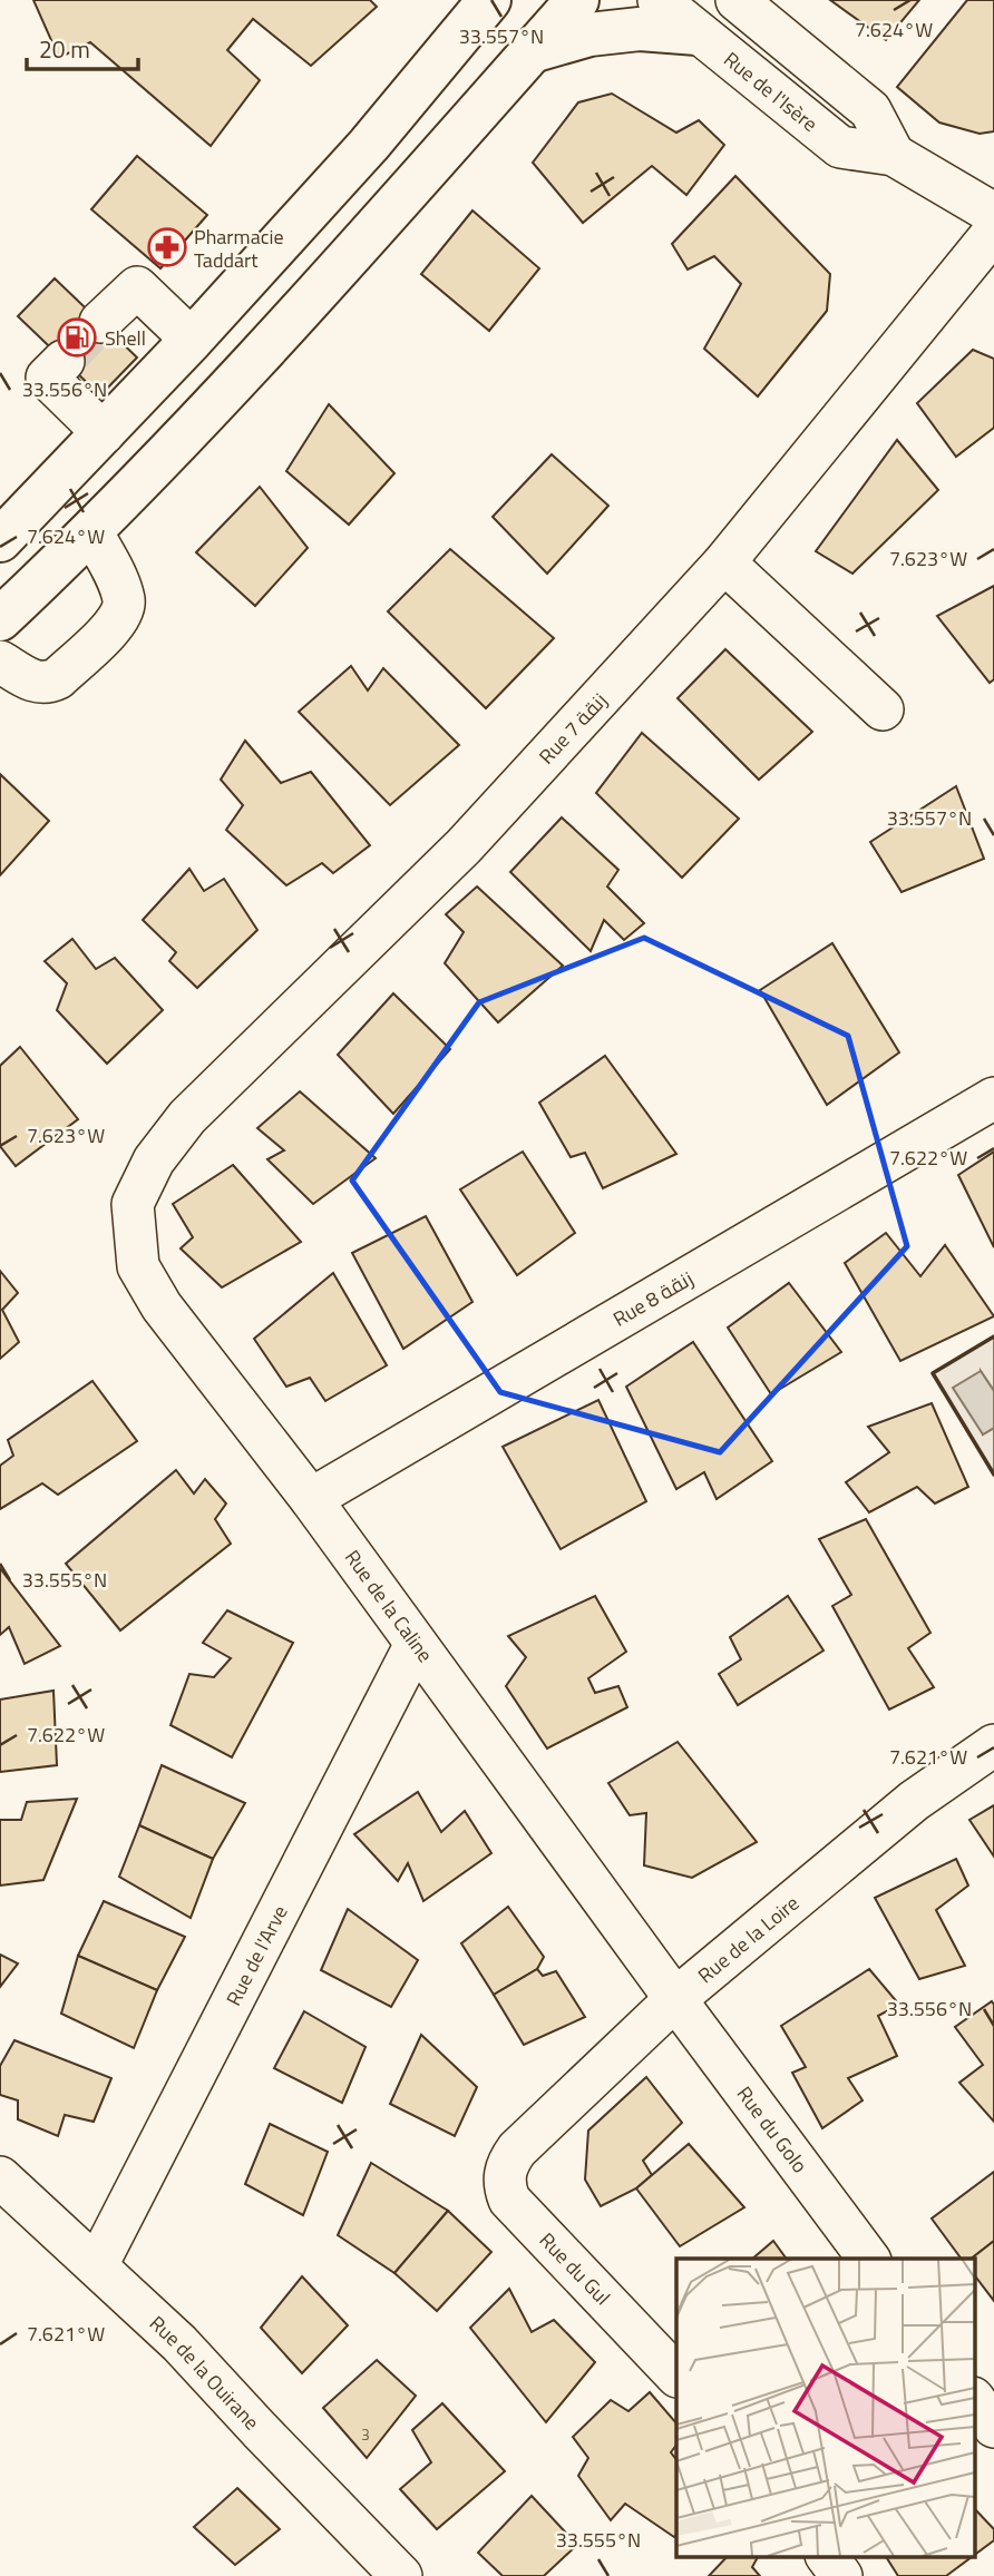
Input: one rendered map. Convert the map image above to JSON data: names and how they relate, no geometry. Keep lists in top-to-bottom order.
{
  "streets": {
    "street": [
      "Rue de l'Isère",
      "Rue 7 زنقة",
      "Rue 8 زنقة",
      "Rue de la Caline",
      "Rue de la Loire",
      "Rue de l'Arve",
      "Rue du Golo",
      "Rue du Gul",
      "Rue de la Ouirane"
    ]
  },
  "crossings": [
    ["Rue 7 زنقة", "Rue de la Caline"],
    ["Rue 8 زنقة", "Rue de la Caline"],
    ["Rue de la Caline", "Rue de la Loire"],
    ["Rue de la Caline", "Rue de l'Arve"],
    ["Rue de la Caline", "Rue du Golo"],
    ["Rue de la Loire", "Rue du Golo"],
    ["Rue de la Loire", "Rue du Gul"],
    ["Rue de l'Arve", "Rue de la Ouirane"]
  ],
  "places": {
    "pharmacy": ["Pharmacie Taddart"],
    "fuel station": ["Shell"]
  },
  "house_numbers": ["3"],
  "scale_bar": "20 m",
  "coordinates": [
    "7.624°W",
    "33.557°N",
    "33.556°N",
    "7.623°W",
    "7.622°W",
    "33.555°N",
    "7.621°W"
  ]
}
